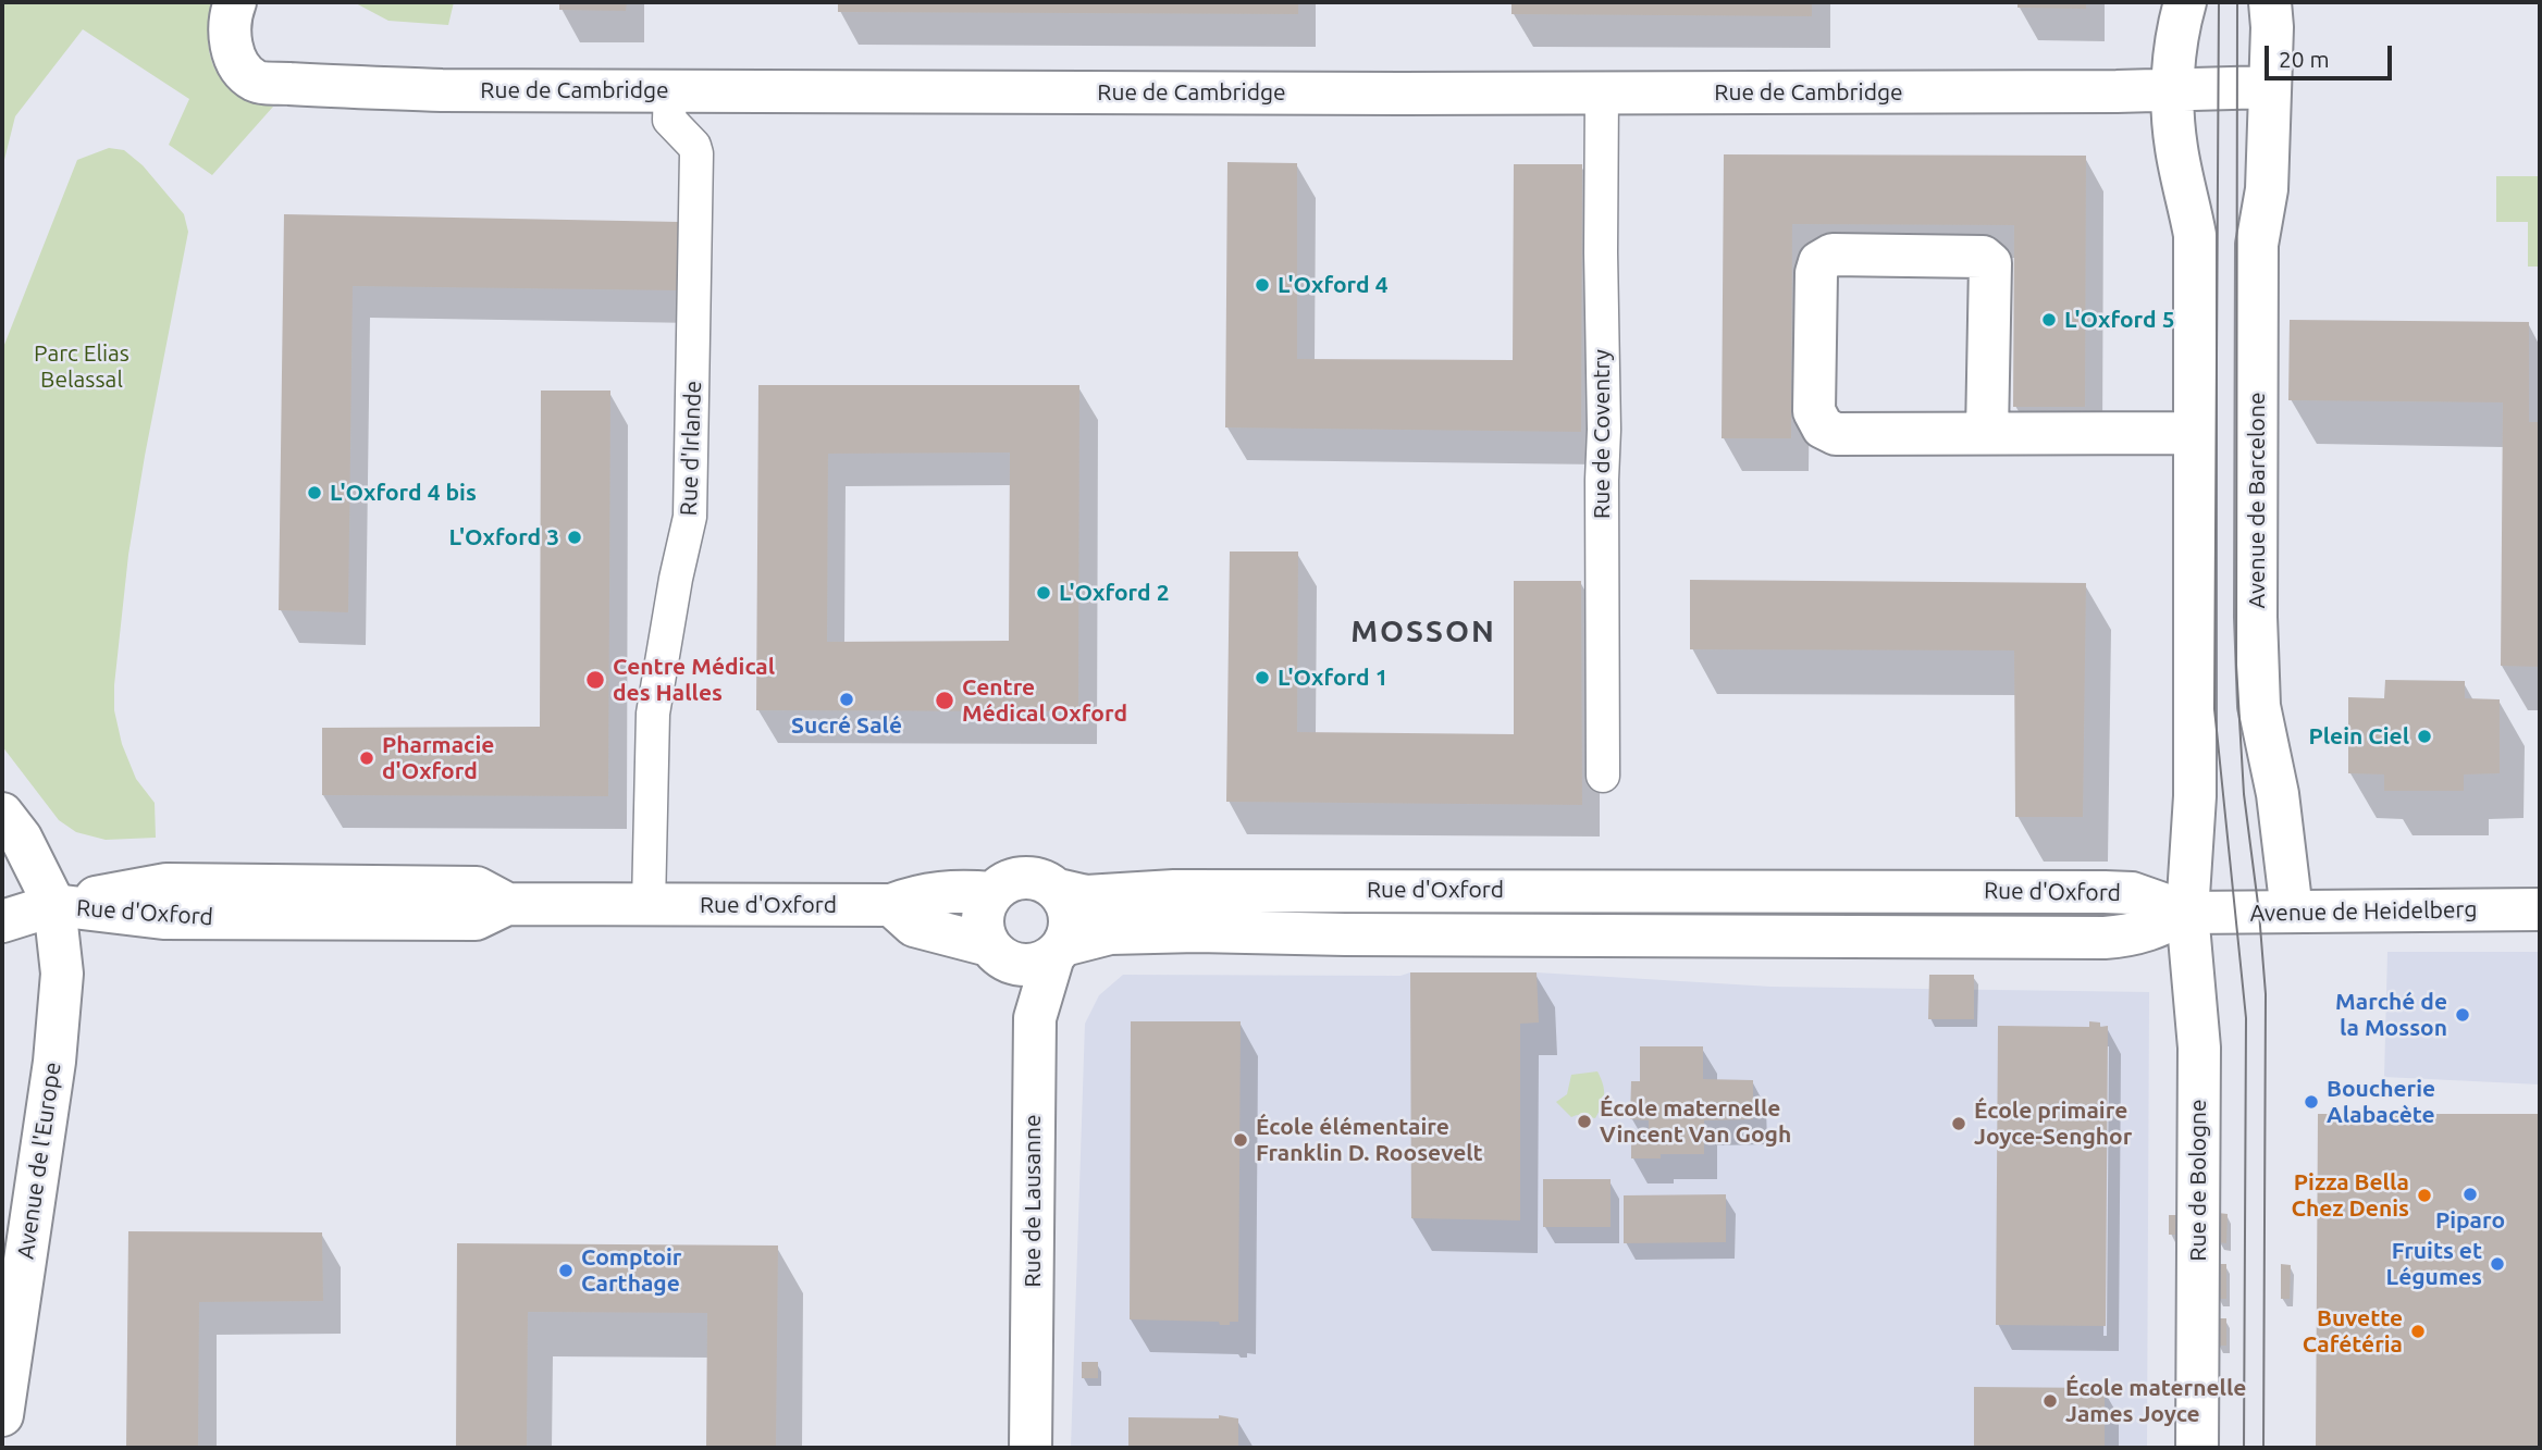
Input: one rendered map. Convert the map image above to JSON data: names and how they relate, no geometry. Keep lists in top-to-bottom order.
{
  "streets": {
    "street": [
      "Rue de Cambridge",
      "Rue de Coventry",
      "Rue d'Irlande",
      "Avenue de Barcelone",
      "Rue d'Oxford",
      "Avenue de Heidelberg",
      "Avenue de l'Europe",
      "Rue de Bologne",
      "Rue de Lausanne"
    ]
  },
  "crossings": [
    ["Rue de Cambridge", "Rue de Coventry"],
    ["Rue de Cambridge", "Rue d'Irlande"],
    ["Rue d'Irlande", "Rue d'Oxford"],
    ["Avenue de Barcelone", "Avenue de Heidelberg"],
    ["Rue d'Oxford", "Avenue de Heidelberg"],
    ["Rue d'Oxford", "Avenue de l'Europe"],
    ["Rue d'Oxford", "Rue de Bologne"],
    ["Rue d'Oxford", "Rue de Lausanne"],
    ["Avenue de Heidelberg", "Rue de Bologne"]
  ],
  "districts": ["MOSSON"],
  "parks": ["Parc Elias Belassal"],
  "places": [
    "L'Oxford 4",
    "L'Oxford 5",
    "L'Oxford 4 bis",
    "L'Oxford 3",
    "L'Oxford 2",
    "L'Oxford 1",
    "Centre Médical des Halles",
    "Sucré Salé",
    "Centre Médical Oxford",
    "Plein Ciel",
    "Pharmacie d'Oxford",
    "Marché de la Mosson",
    "Boucherie Alabacète",
    "École maternelle Vincent Van Gogh",
    "École primaire Joyce-Senghor",
    "École élémentaire Franklin D. Roosevelt",
    "Piparo",
    "Pizza Bella Chez Denis",
    "Fruits et Légumes",
    "Comptoir Carthage",
    "Buvette Cafétéria",
    "École maternelle James Joyce"
  ],
  "scale_bar": "20 m"
}
